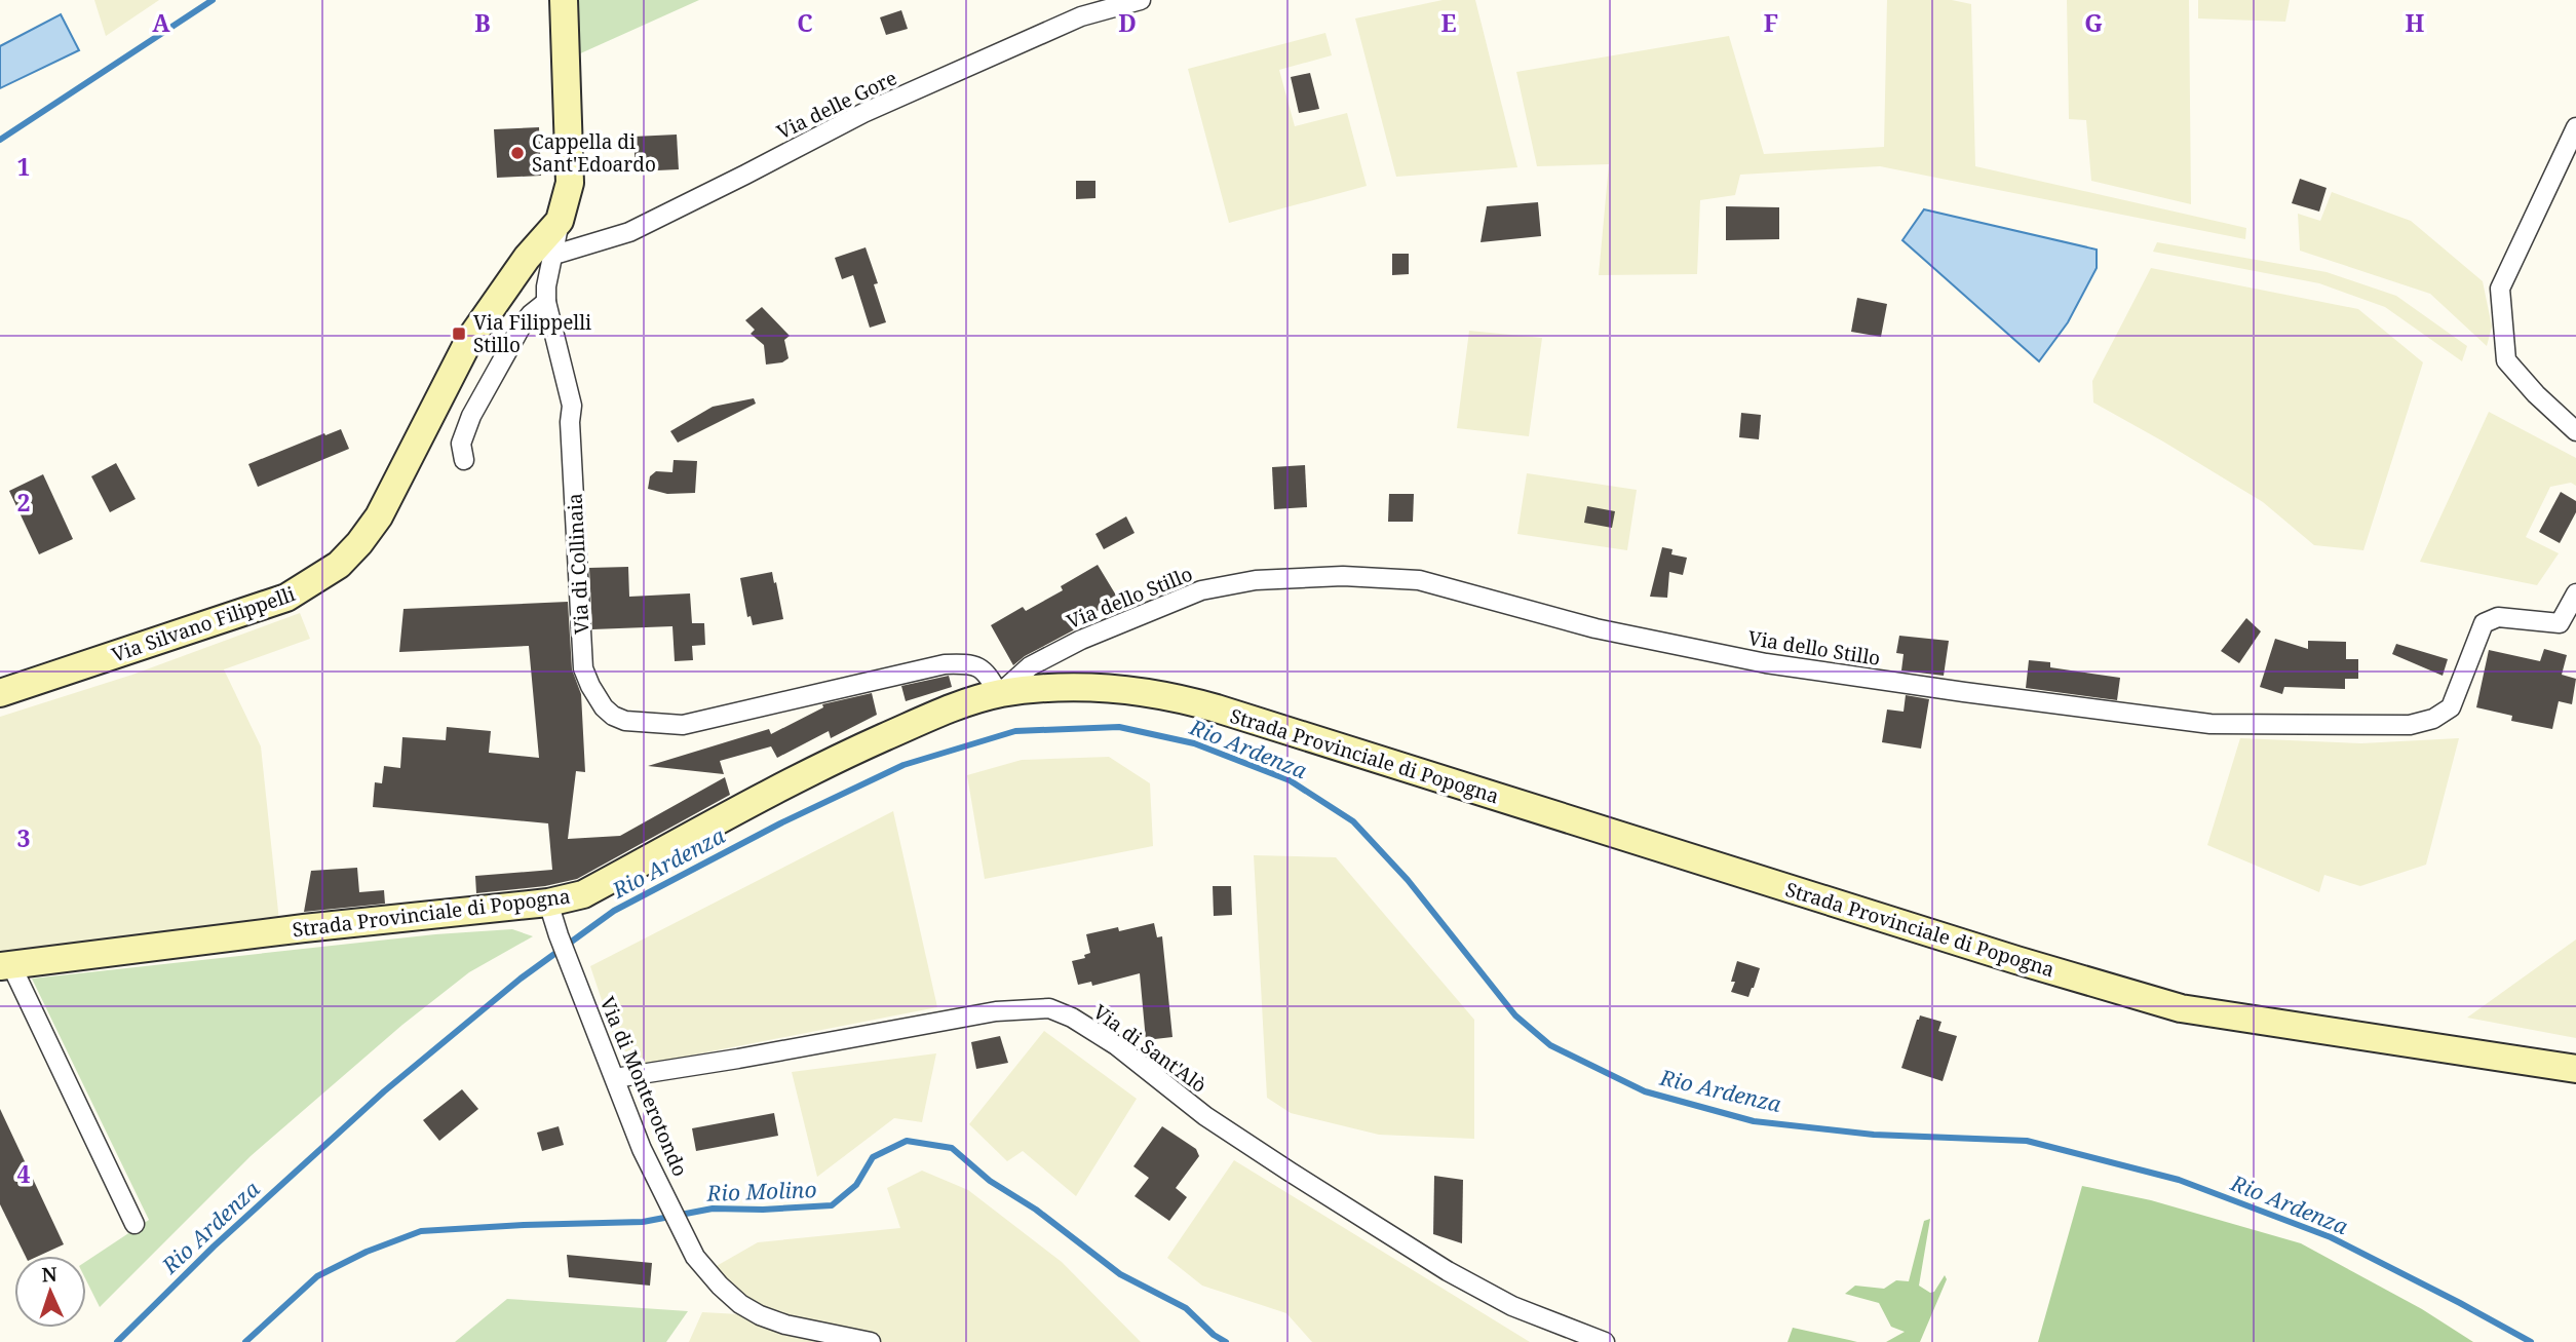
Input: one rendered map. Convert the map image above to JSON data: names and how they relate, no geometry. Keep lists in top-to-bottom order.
{
  "streets": {
    "main road": ["Via di Collinaia", "Via Silvano Filippelli", "Strada Provinciale di Popogna"],
    "street": [
      "Via delle Gore",
      "Via dello Stillo",
      "Via di Sant'Alò",
      "Via di Monterotondo"
    ]
  },
  "crossings": [
    ["Via delle Gore", "Via di Collinaia"],
    ["Via di Collinaia", "Via dello Stillo"],
    ["Via di Collinaia", "Via Silvano Filippelli"],
    ["Via di Collinaia", "Strada Provinciale di Popogna"],
    ["Via dello Stillo", "Strada Provinciale di Popogna"],
    ["Strada Provinciale di Popogna", "Via di Monterotondo"],
    ["Via di Sant'Alò", "Via di Monterotondo"]
  ],
  "water": ["Rio Ardenza", "Rio Molino"],
  "places": {
    "other": ["Cappella di Sant'Edoardo"],
    "transit": ["Via Filippelli Stillo"]
  },
  "north": "top",
  "grid": {
    "columns": [
      "A",
      "B",
      "C",
      "D",
      "E",
      "F",
      "G",
      "H"
    ],
    "rows": [
      "1",
      "2",
      "3",
      "4"
    ]
  }
}
